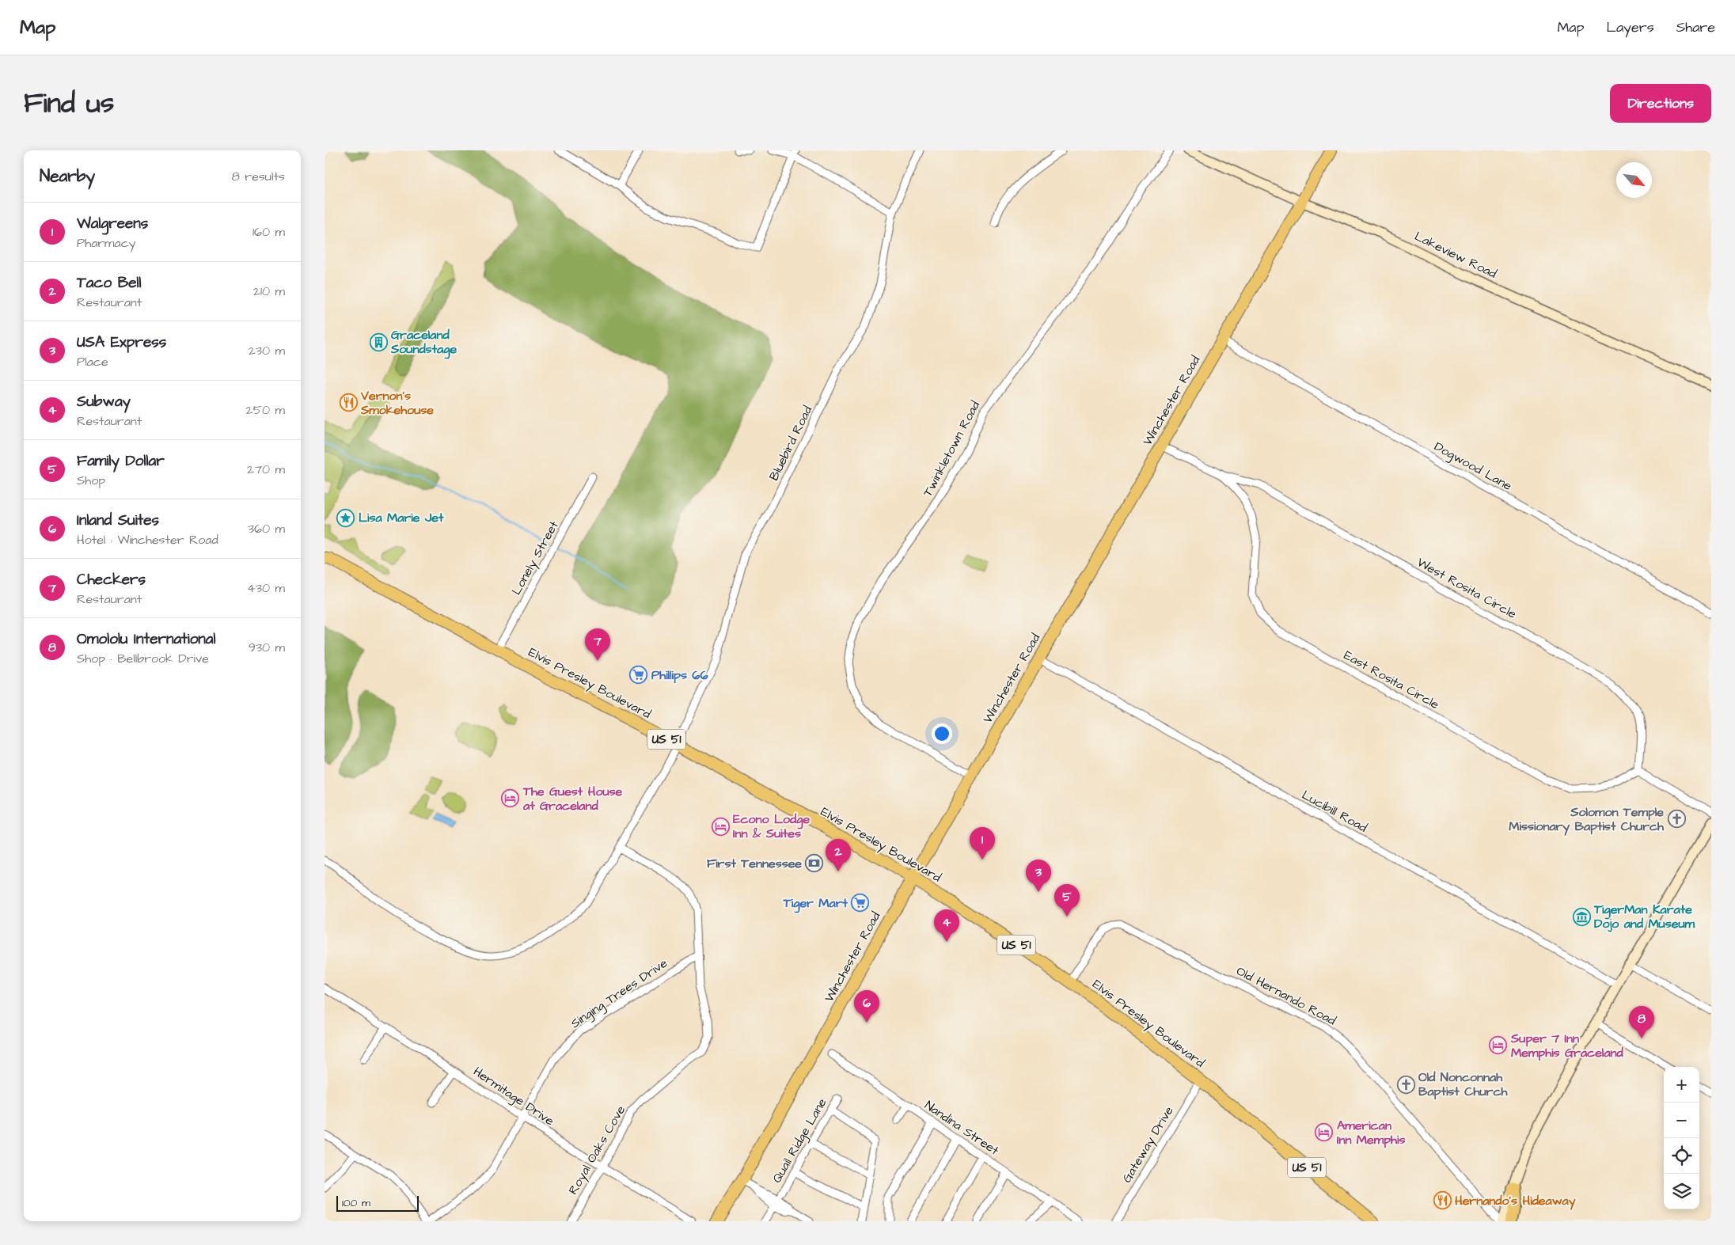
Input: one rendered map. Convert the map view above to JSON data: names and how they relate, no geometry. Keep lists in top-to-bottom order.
{
  "streets": {
    "main road": ["Winchester Road", "Elvis Presley Boulevard", "US 51"],
    "street": [
      "Lakeview Road",
      "Bluebird Road",
      "Twinkletown Road",
      "Dogwood Lane",
      "Lonely Street",
      "West Rosita Circle",
      "East Rosita Circle",
      "Lucibill Road",
      "Singing Trees Drive",
      "Old Hernando Road",
      "Hermitage Drive",
      "Nandina Street",
      "Quail Ridge Lane",
      "Gateway Drive",
      "Royal Oaks Cove"
    ]
  },
  "crossings": [
    ["Lakeview Road", "Winchester Road"],
    ["Winchester Road", "Twinkletown Road"],
    ["Winchester Road", "Dogwood Lane"],
    ["Winchester Road", "East Rosita Circle"],
    ["Winchester Road", "Elvis Presley Boulevard"],
    ["Winchester Road", "Lucibill Road"],
    ["Bluebird Road", "Elvis Presley Boulevard"],
    ["Bluebird Road", "Royal Oaks Cove"],
    ["Lonely Street", "Elvis Presley Boulevard"],
    ["West Rosita Circle", "East Rosita Circle"],
    ["Elvis Presley Boulevard", "Old Hernando Road"],
    ["Elvis Presley Boulevard", "Gateway Drive"],
    ["Singing Trees Drive", "Hermitage Drive"],
    ["Singing Trees Drive", "Royal Oaks Cove"],
    ["Hermitage Drive", "Royal Oaks Cove"]
  ],
  "places": {
    "building": ["Graceland Soundstage"],
    "restaurant": ["Vernon's Smokehouse", "Hernando's Hideaway"],
    "place": ["Lisa Marie Jet"],
    "supermarket": ["Phillips 66", "Tiger Mart"],
    "hotel": [
      "The Guest House at Graceland",
      "Econo Lodge Inn & Suites",
      "Super 7 Inn Memphis Graceland",
      "American Inn Memphis"
    ],
    "church": ["Solomon Temple Missionary Baptist Church", "Old Nonconnah Baptist Church"],
    "bank": ["First Tennessee"],
    "museum": ["TigerMan Karate Dojo and Museum"]
  },
  "scale_bar": "100 m",
  "north": "bottom right",
  "page": {
    "header": "Map",
    "nav": ["Map", "Layers", "Share"],
    "title": "Find us",
    "buttons": "Directions",
    "heading": ["Nearby", "8 results"],
    "list": [
      {
        "mark": "1",
        "name": "Walgreens",
        "note": "Pharmacy",
        "value": "160 m"
      },
      {
        "mark": "2",
        "name": "Taco Bell",
        "note": "Restaurant",
        "value": "210 m"
      },
      {
        "mark": "3",
        "name": "USA Express",
        "note": "Place",
        "value": "230 m"
      },
      {
        "mark": "4",
        "name": "Subway",
        "note": "Restaurant",
        "value": "250 m"
      },
      {
        "mark": "5",
        "name": "Family Dollar",
        "note": "Shop",
        "value": "270 m"
      },
      {
        "mark": "6",
        "name": "Inland Suites",
        "note": "Hotel · Winchester Road",
        "value": "360 m"
      },
      {
        "mark": "7",
        "name": "Checkers",
        "note": "Restaurant",
        "value": "430 m"
      },
      {
        "mark": "8",
        "name": "Omololu International",
        "note": "Shop · Bellbrook Drive",
        "value": "930 m"
      }
    ],
    "pins": [
      "7",
      "1",
      "2",
      "3",
      "5",
      "4",
      "6",
      "8"
    ],
    "map_buttons": ["+", "−"],
    "scale": "100 m"
  }
}
